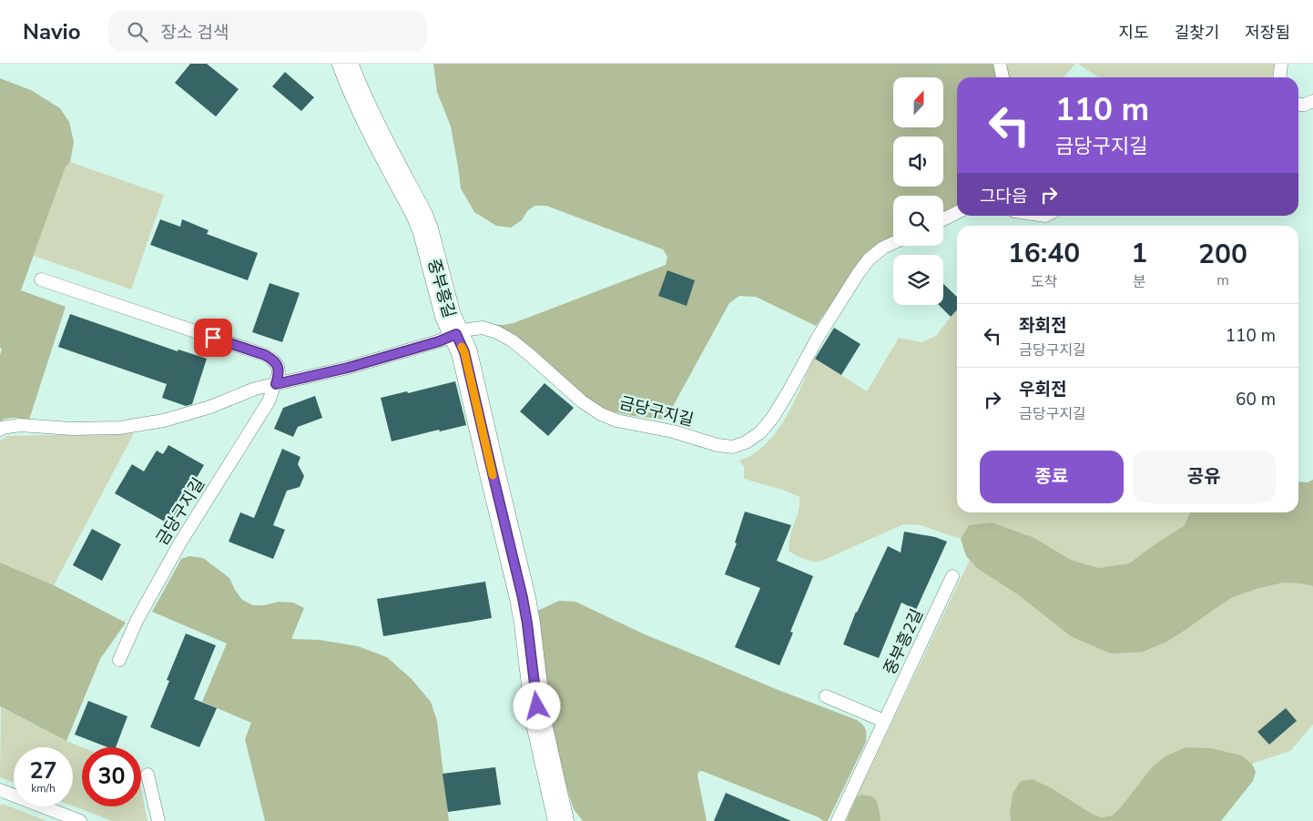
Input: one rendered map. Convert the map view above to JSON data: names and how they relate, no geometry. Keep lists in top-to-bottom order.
{
  "streets": {
    "street": ["중부흥길"],
    "lane": ["금당구지길", "중부흥2길"]
  },
  "crossings": [
    ["중부흥길", "금당구지길"]
  ],
  "north": "top",
  "page": {
    "header": "Navio",
    "search": "장소 검색",
    "nav": ["지도", "길찾기", "저장됨"],
    "turn": ["110 m", "금당구지길"],
    "then": "그다음",
    "eta": [
      "16:40",
      "도착",
      "1",
      "분",
      "200",
      "m"
    ],
    "list": [
      {
        "name": "좌회전",
        "note": "금당구지길",
        "value": "110 m"
      },
      {
        "name": "우회전",
        "note": "금당구지길",
        "value": "60 m"
      }
    ],
    "buttons": ["종료", "공유"],
    "speed": "27 km/h",
    "limit": "30"
  }
}
